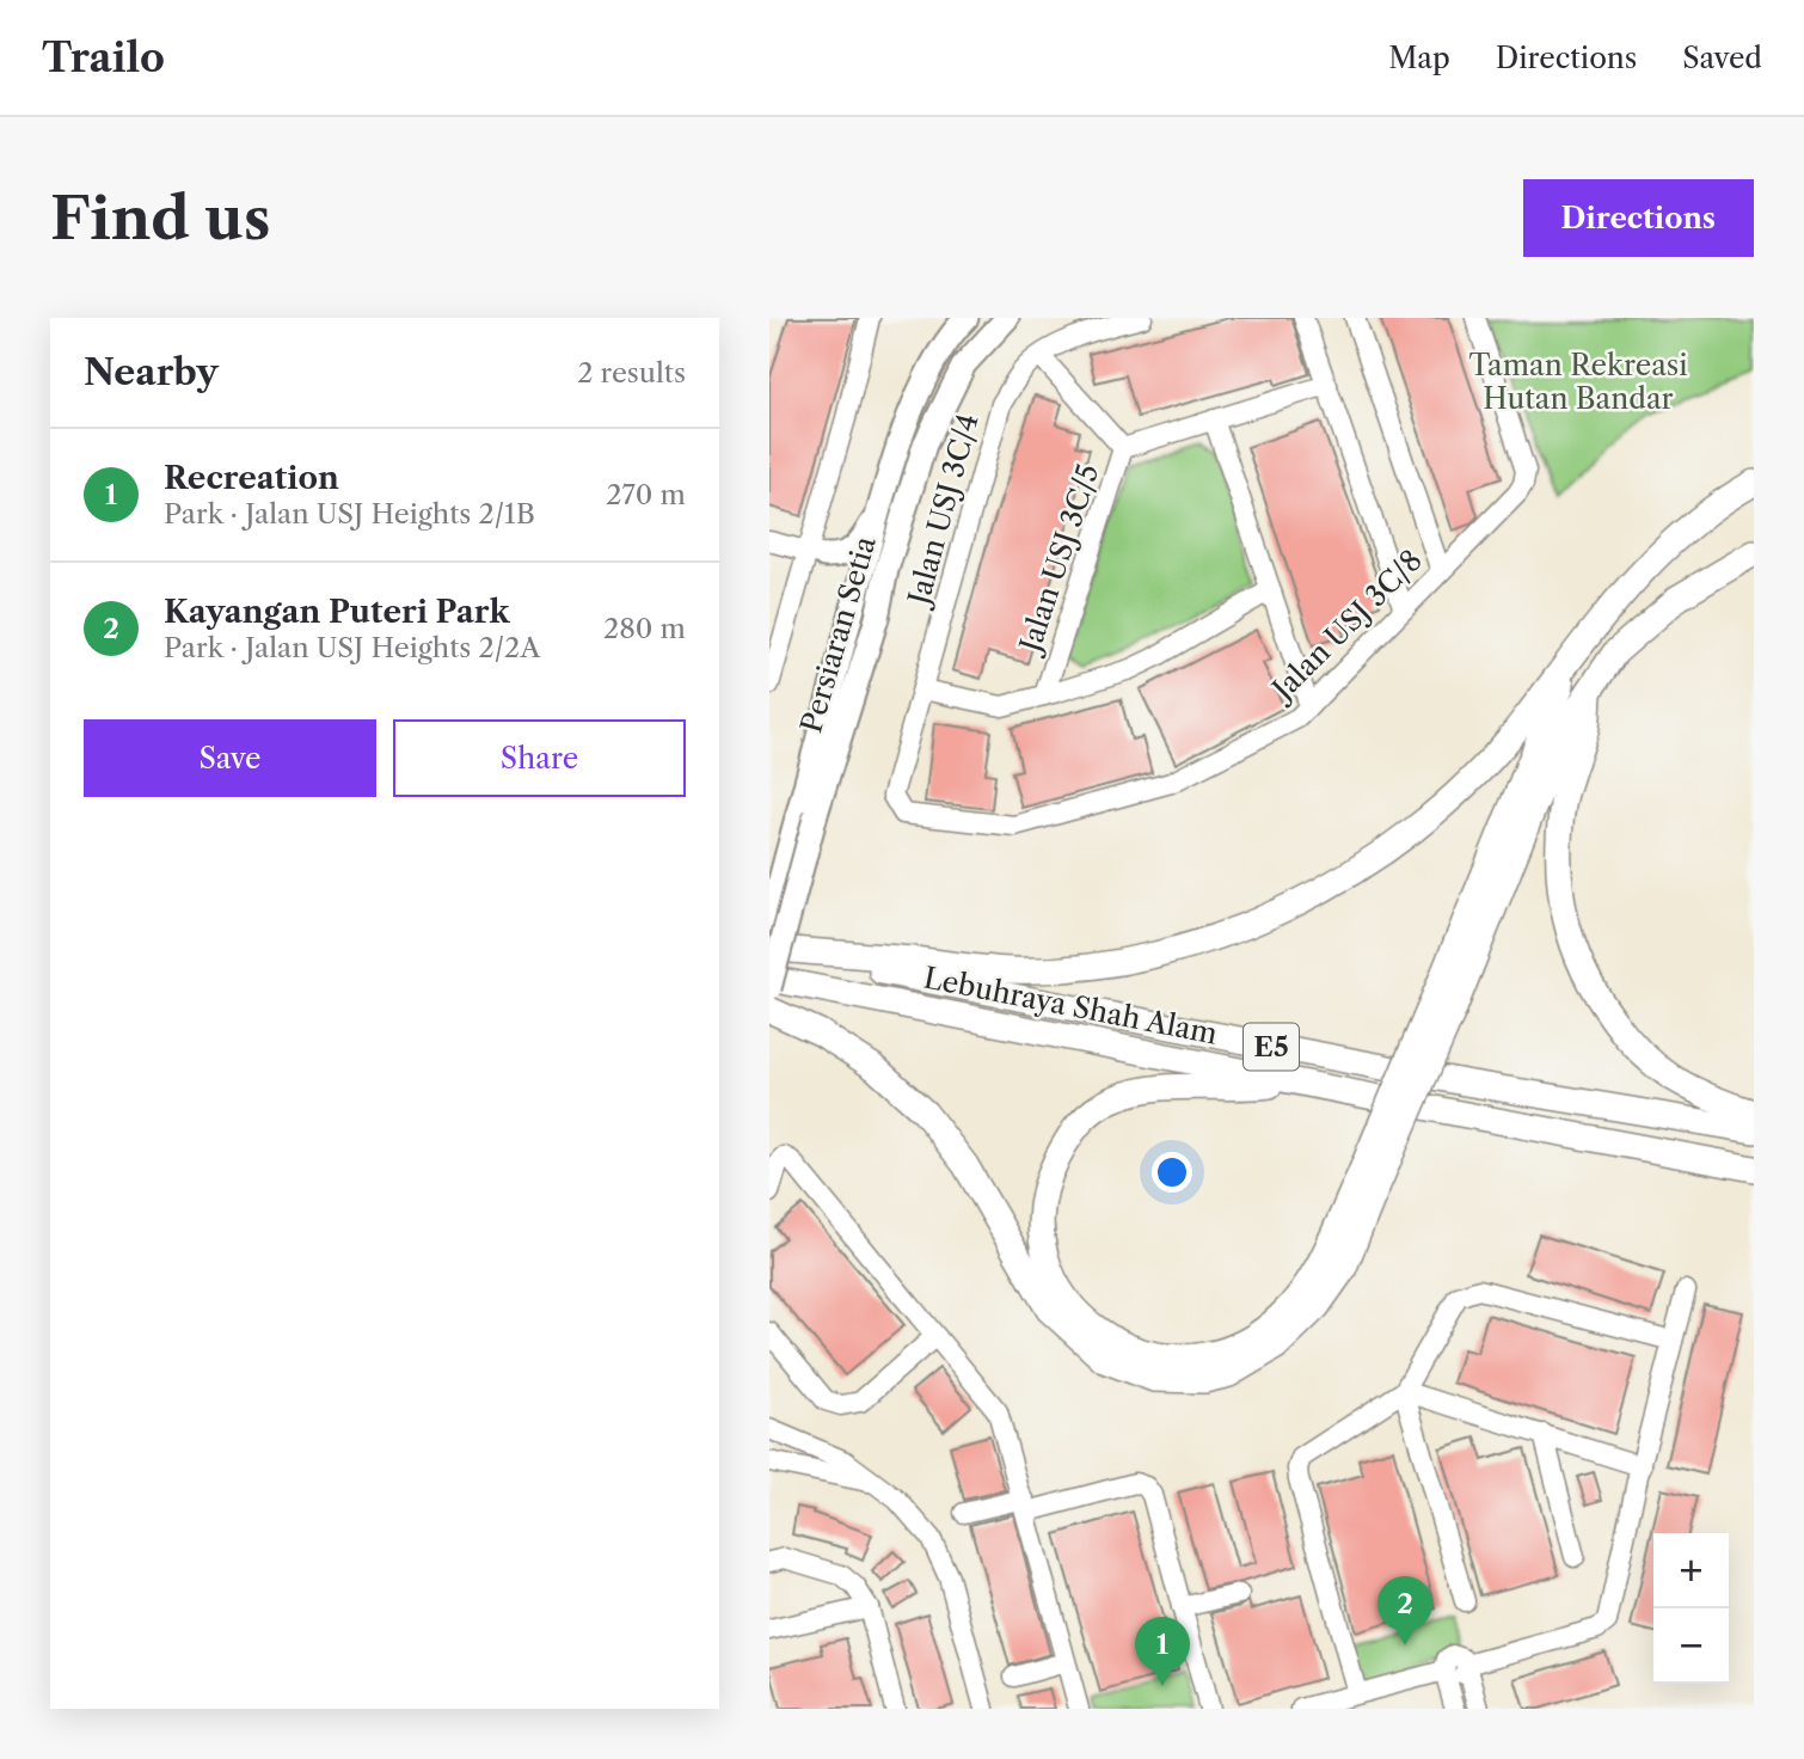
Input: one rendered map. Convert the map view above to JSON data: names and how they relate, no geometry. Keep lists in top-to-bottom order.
{
  "streets": {
    "highway": ["Lebuhraya Shah Alam", "E5"],
    "main road": ["Persiaran Setia"],
    "street": ["Jalan USJ 3C/4", "Jalan USJ 3C/5", "Jalan USJ 3C/8"]
  },
  "crossings": [
    ["Jalan USJ 3C/4", "Jalan USJ 3C/8"]
  ],
  "parks": ["Taman Rekreasi Hutan Bandar"],
  "page": {
    "header": "Trailo",
    "nav": ["Map", "Directions", "Saved"],
    "buttons": [
      "Directions",
      ["Save", "Share"]
    ],
    "title": "Find us",
    "heading": ["Nearby", "2 results"],
    "list": [
      {
        "mark": "1",
        "name": "Recreation",
        "note": "Park · Jalan USJ Heights 2/1B",
        "value": "270 m"
      },
      {
        "mark": "2",
        "name": "Kayangan Puteri Park",
        "note": "Park · Jalan USJ Heights 2/2A",
        "value": "280 m"
      }
    ],
    "map_buttons": ["+", "−"],
    "pins": ["2", "1"]
  }
}
